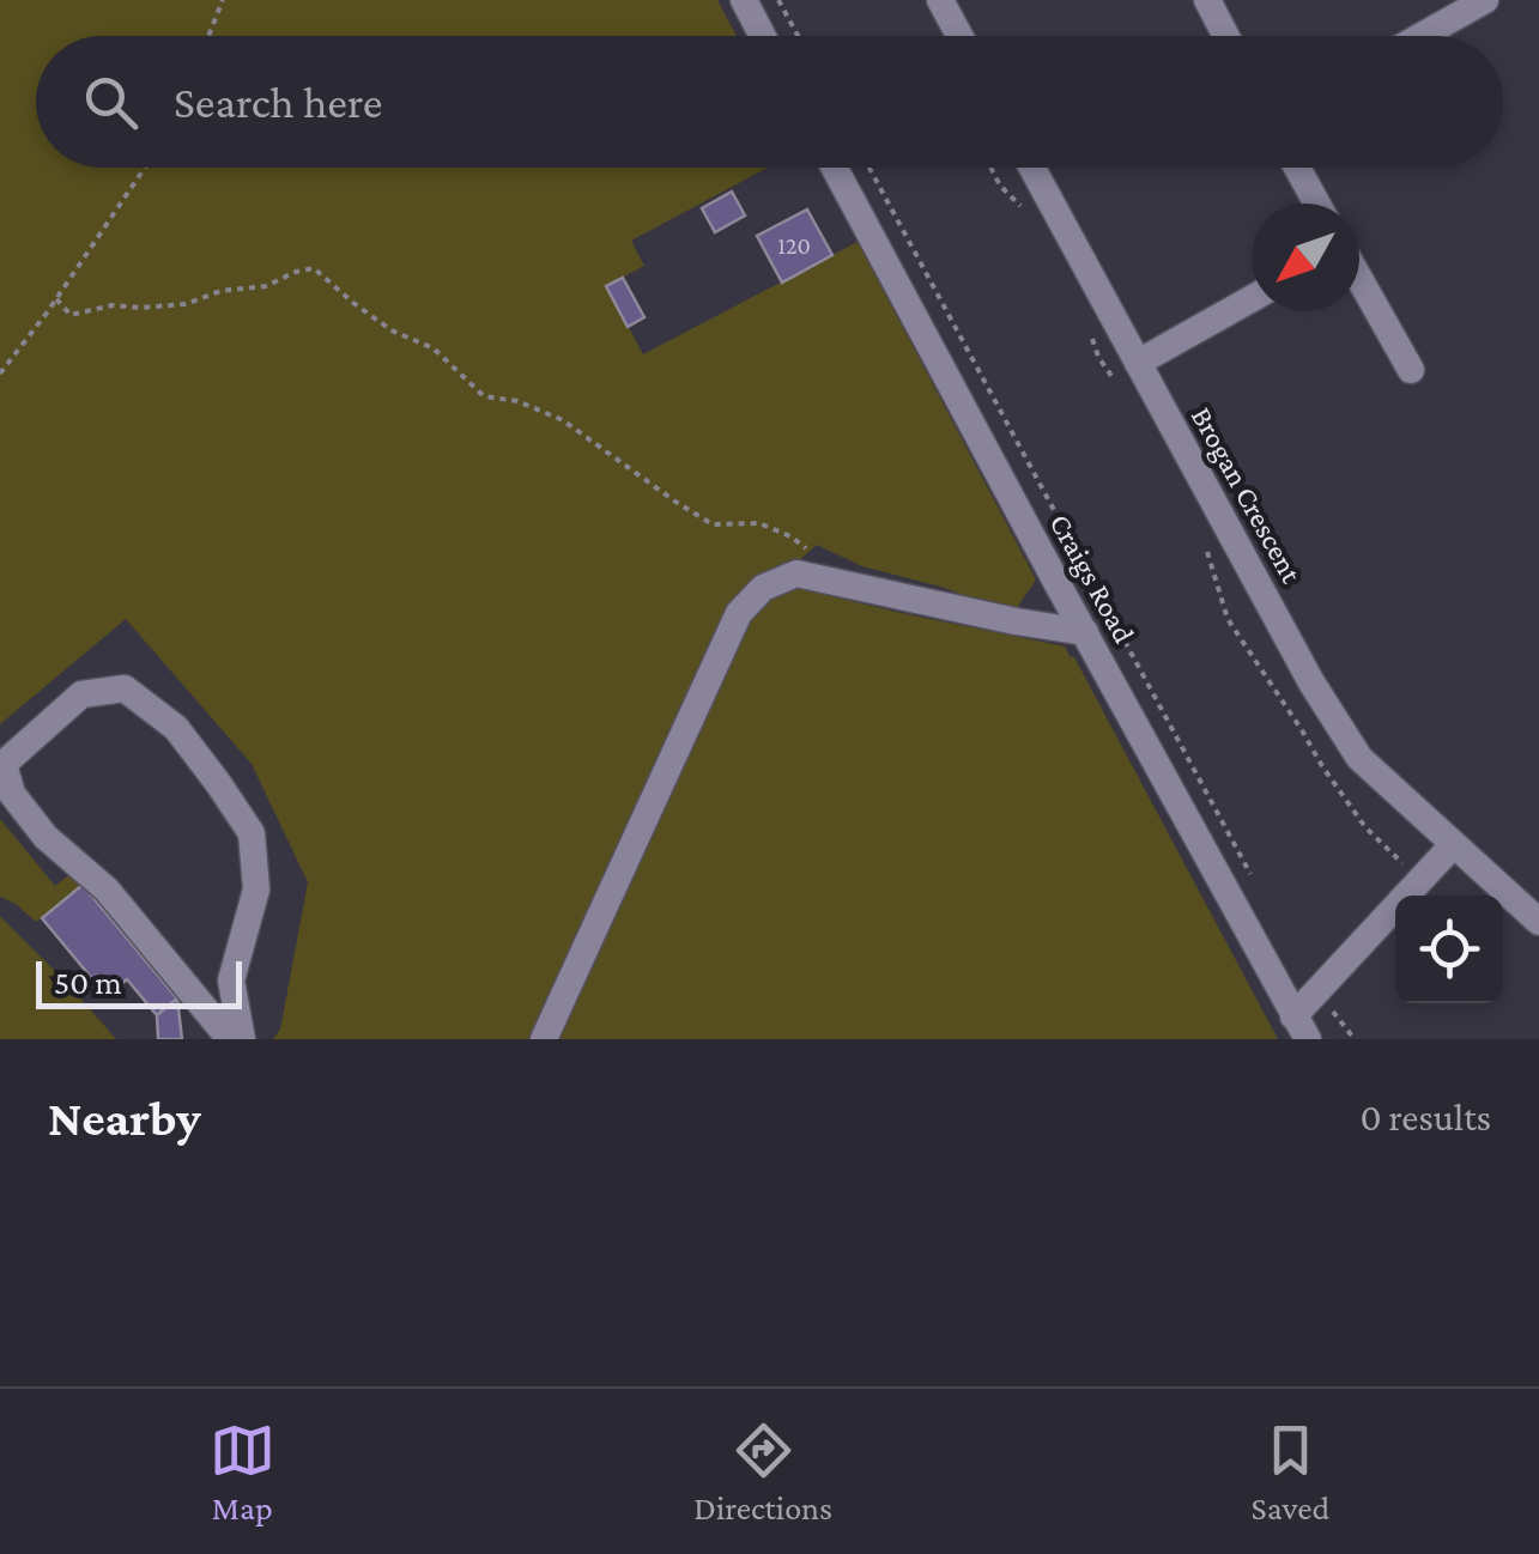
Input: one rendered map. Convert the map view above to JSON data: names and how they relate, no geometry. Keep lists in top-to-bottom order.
{
  "streets": {
    "street": ["Brogan Crescent", "Craigs Road"]
  },
  "house_numbers": ["120"],
  "scale_bar": "50 m",
  "north": "bottom left",
  "page": {
    "search": "Search here",
    "scale": "50 m",
    "heading": ["Nearby", "0 results"],
    "nav": ["Map", "Directions", "Saved"]
  }
}
